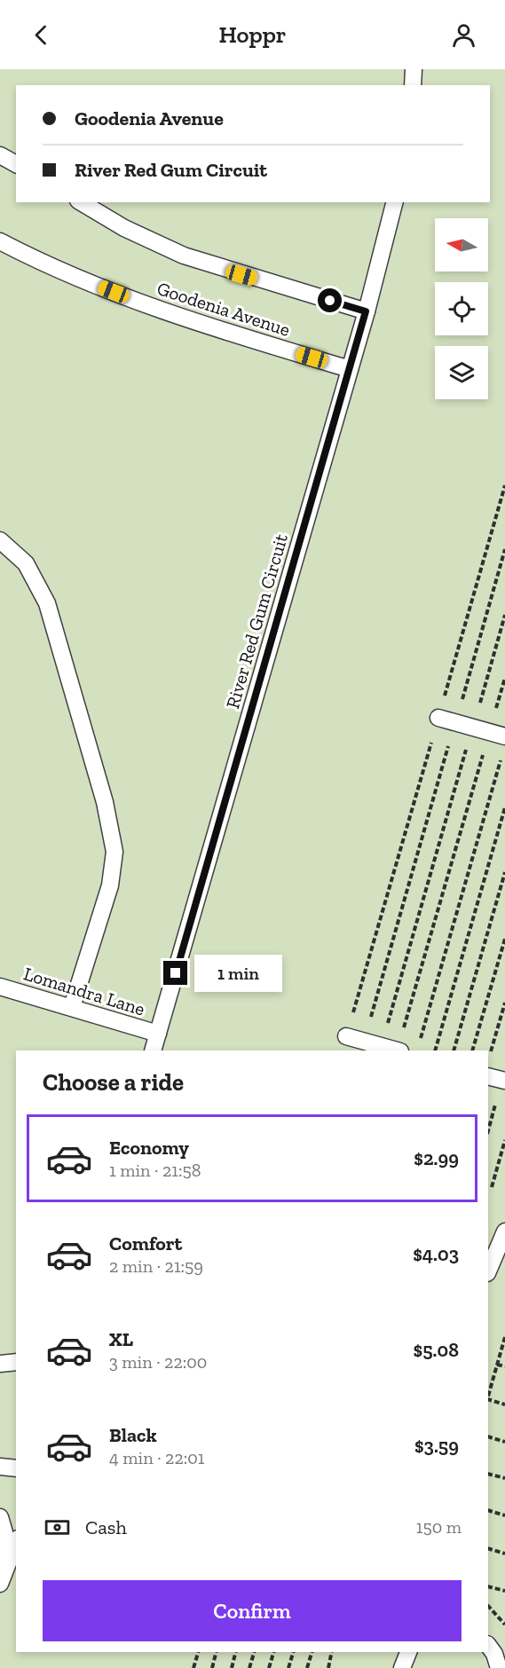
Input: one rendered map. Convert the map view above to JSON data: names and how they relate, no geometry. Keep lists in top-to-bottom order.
{
  "streets": {
    "lane": ["Goodenia Avenue", "River Red Gum Circuit", "Lomandra Lane"]
  },
  "crossings": [
    ["Goodenia Avenue", "River Red Gum Circuit"],
    ["River Red Gum Circuit", "Lomandra Lane"]
  ],
  "north": "left",
  "page": {
    "header": "Hoppr",
    "banner": ["Goodenia Avenue", "River Red Gum Circuit"],
    "bubble": "1 min",
    "heading": "Choose a ride",
    "list": [
      {
        "name": "Economy",
        "note": "1 min · 21:58",
        "value": "$2.99"
      },
      {
        "name": "Comfort",
        "note": "2 min · 21:59",
        "value": "$4.03"
      },
      {
        "name": "XL",
        "note": "3 min · 22:00",
        "value": "$5.08"
      },
      {
        "name": "Black",
        "note": "4 min · 22:01",
        "value": "$3.59"
      }
    ],
    "pay": ["Cash", "150 m"],
    "buttons": "Confirm"
  }
}
